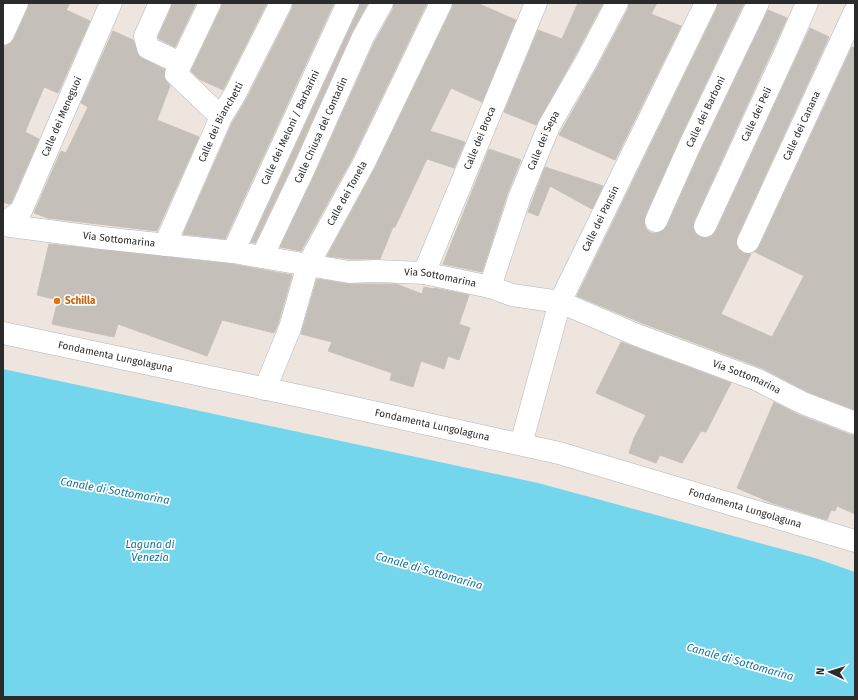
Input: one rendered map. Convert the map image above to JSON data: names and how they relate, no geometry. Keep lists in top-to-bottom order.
{
  "streets": {
    "street": [
      "Calle dei Barboni",
      "Calle dei Peli",
      "Calle dei Meneguoi",
      "Calle dei Bianchetti",
      "Calle dei Canana",
      "Calle dei Meloni / Barbarini",
      "Calle Chiusa del Contadin",
      "Calle dei Broca",
      "Calle dei Sepa",
      "Calle dei Tonela",
      "Calle dei Pansin",
      "Via Sottomarina",
      "Fondamenta Lungolaguna"
    ]
  },
  "crossings": [
    ["Calle dei Meneguoi", "Via Sottomarina"],
    ["Calle dei Bianchetti", "Via Sottomarina"],
    ["Calle dei Meloni / Barbarini", "Via Sottomarina"],
    ["Calle Chiusa del Contadin", "Via Sottomarina"],
    ["Calle dei Broca", "Via Sottomarina"],
    ["Calle dei Sepa", "Via Sottomarina"],
    ["Calle dei Tonela", "Via Sottomarina"],
    ["Calle dei Tonela", "Fondamenta Lungolaguna"],
    ["Calle dei Pansin", "Via Sottomarina"],
    ["Calle dei Pansin", "Fondamenta Lungolaguna"]
  ],
  "water": ["Canale di Sottomarina", "Laguna di Venezia"],
  "places": ["Schilla"],
  "north": "left"
}
